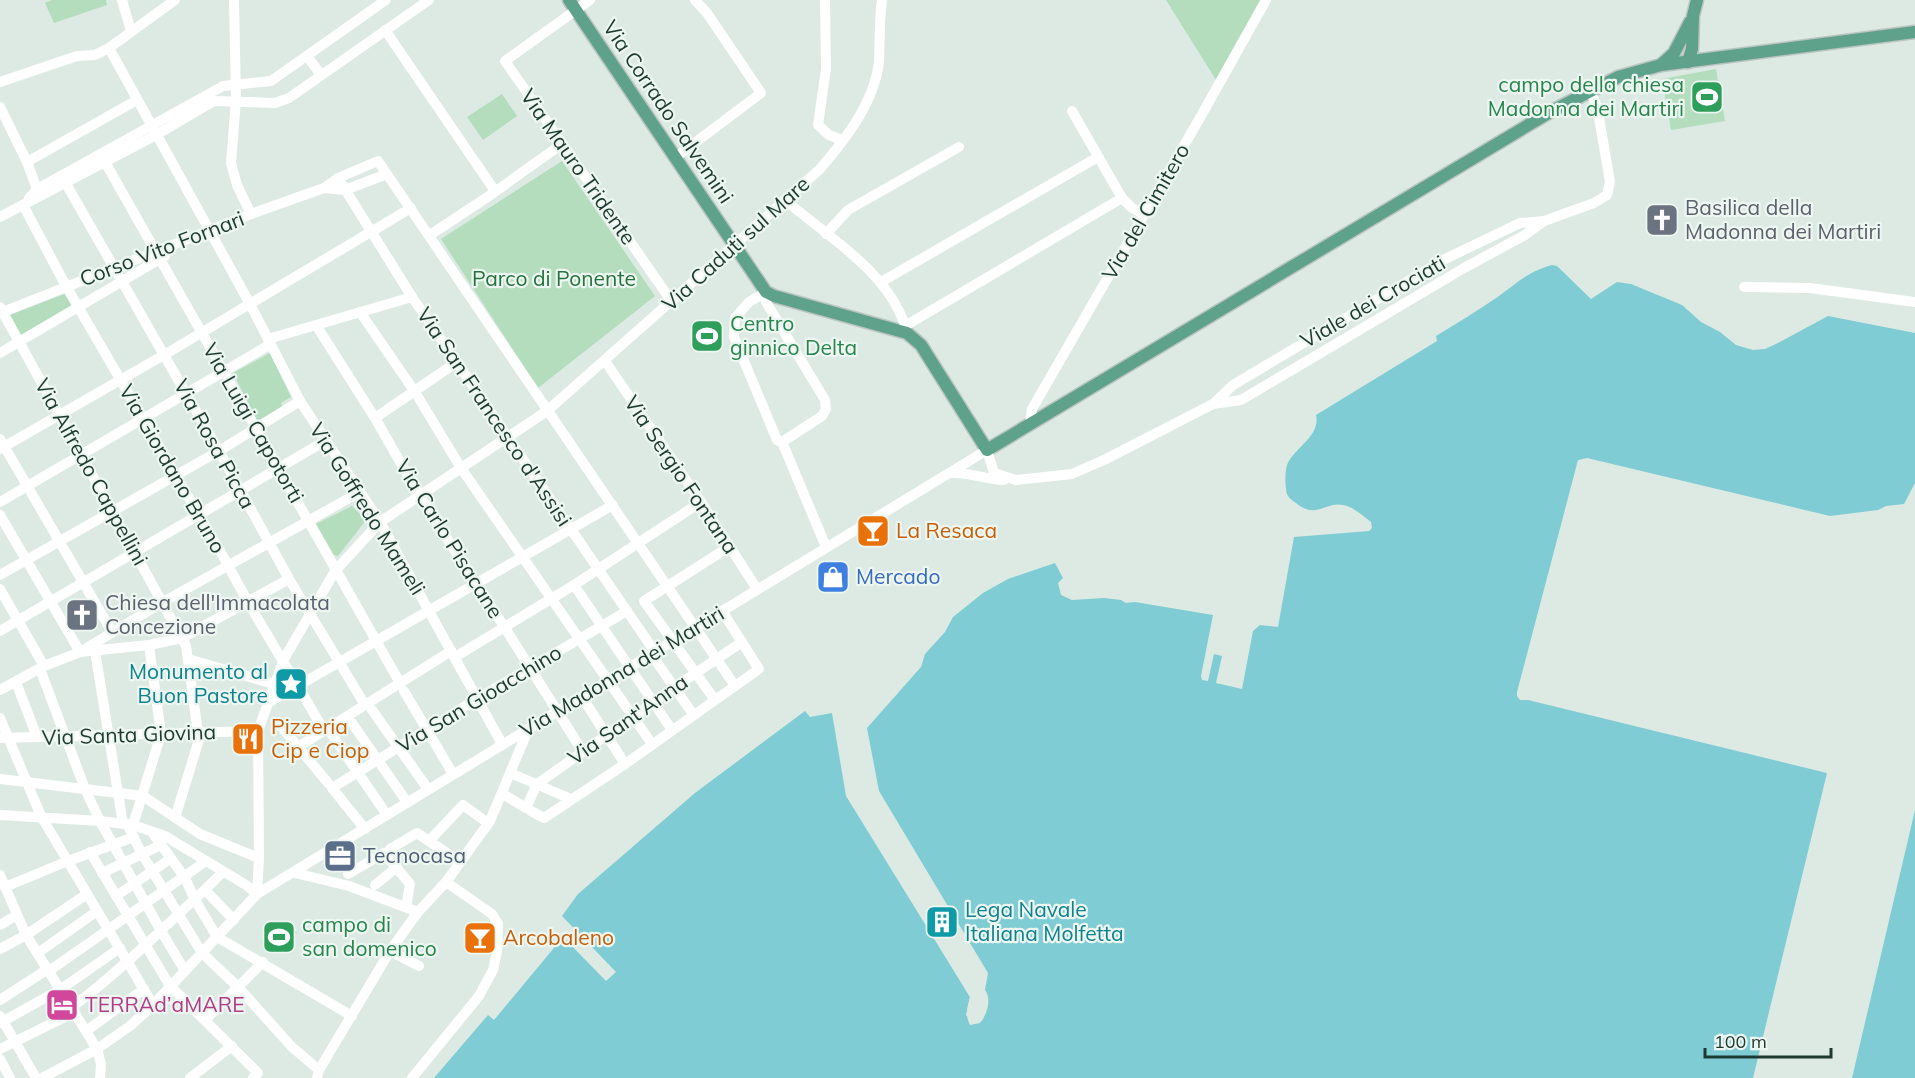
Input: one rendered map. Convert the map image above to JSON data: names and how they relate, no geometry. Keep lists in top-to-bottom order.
{
  "streets": {
    "main road": ["Via Corrado Salvemini"],
    "street": [
      "Via Mauro Tridente",
      "Via del Cimitero",
      "Via Caduti sul Mare",
      "Corso Vito Fornari",
      "Viale dei Crociati",
      "Via San Francesco d'Assisi",
      "Via Luigi Capotorti",
      "Via Rosa Picca",
      "Via Giordano Bruno",
      "Via Alfredo Cappellini",
      "Via Sergio Fontana",
      "Via Goffredo Mameli",
      "Via Carlo Pisacane",
      "Via Madonna dei Martiri",
      "Via San Gioacchino",
      "Via Sant'Anna",
      "Via Santa Giovina"
    ]
  },
  "crossings": [
    ["Via Corrado Salvemini", "Via Mauro Tridente"],
    ["Via Corrado Salvemini", "Via Caduti sul Mare"],
    ["Via Mauro Tridente", "Via Caduti sul Mare"],
    ["Via Caduti sul Mare", "Via San Francesco d'Assisi"],
    ["Via Caduti sul Mare", "Via Luigi Capotorti"],
    ["Via Caduti sul Mare", "Via Rosa Picca"],
    ["Via Caduti sul Mare", "Via Giordano Bruno"],
    ["Via Caduti sul Mare", "Via Sergio Fontana"],
    ["Via Caduti sul Mare", "Via Goffredo Mameli"],
    ["Via Caduti sul Mare", "Via Carlo Pisacane"],
    ["Via Caduti sul Mare", "Via Santa Giovina"],
    ["Corso Vito Fornari", "Via San Francesco d'Assisi"],
    ["Corso Vito Fornari", "Via Luigi Capotorti"],
    ["Corso Vito Fornari", "Via Rosa Picca"],
    ["Corso Vito Fornari", "Via Giordano Bruno"],
    ["Corso Vito Fornari", "Via Alfredo Cappellini"],
    ["Corso Vito Fornari", "Via Goffredo Mameli"],
    ["Viale dei Crociati", "Via Madonna dei Martiri"],
    ["Via San Francesco d'Assisi", "Via Madonna dei Martiri"],
    ["Via San Francesco d'Assisi", "Via San Gioacchino"],
    ["Via San Francesco d'Assisi", "Via Sant'Anna"],
    ["Via Luigi Capotorti", "Via Madonna dei Martiri"],
    ["Via Luigi Capotorti", "Via San Gioacchino"],
    ["Via Rosa Picca", "Via Madonna dei Martiri"],
    ["Via Rosa Picca", "Via San Gioacchino"],
    ["Via Giordano Bruno", "Via Madonna dei Martiri"],
    ["Via Giordano Bruno", "Via San Gioacchino"],
    ["Via Alfredo Cappellini", "Via Santa Giovina"],
    ["Via Sergio Fontana", "Via Madonna dei Martiri"],
    ["Via Goffredo Mameli", "Via Madonna dei Martiri"],
    ["Via Goffredo Mameli", "Via San Gioacchino"],
    ["Via Carlo Pisacane", "Via Madonna dei Martiri"],
    ["Via Carlo Pisacane", "Via San Gioacchino"],
    ["Via Carlo Pisacane", "Via Sant'Anna"]
  ],
  "parks": ["Parco di Ponente"],
  "places": {
    "sports": ["campo della chiesa Madonna dei Martiri", "Centro ginnico Delta", "campo di san domenico"],
    "church": ["Basilica della Madonna dei Martiri", "Chiesa dell'Immacolata Concezione"],
    "bar": ["La Resaca", "Arcobaleno"],
    "shop": ["Mercado"],
    "place": ["Monumento al Buon Pastore"],
    "restaurant": ["Pizzeria Cip e Ciop"],
    "office": ["Tecnocasa"],
    "building": ["Lega Navale Italiana Molfetta"],
    "hotel": ["TERRAd’aMARE"]
  },
  "scale_bar": "100 m"
}
